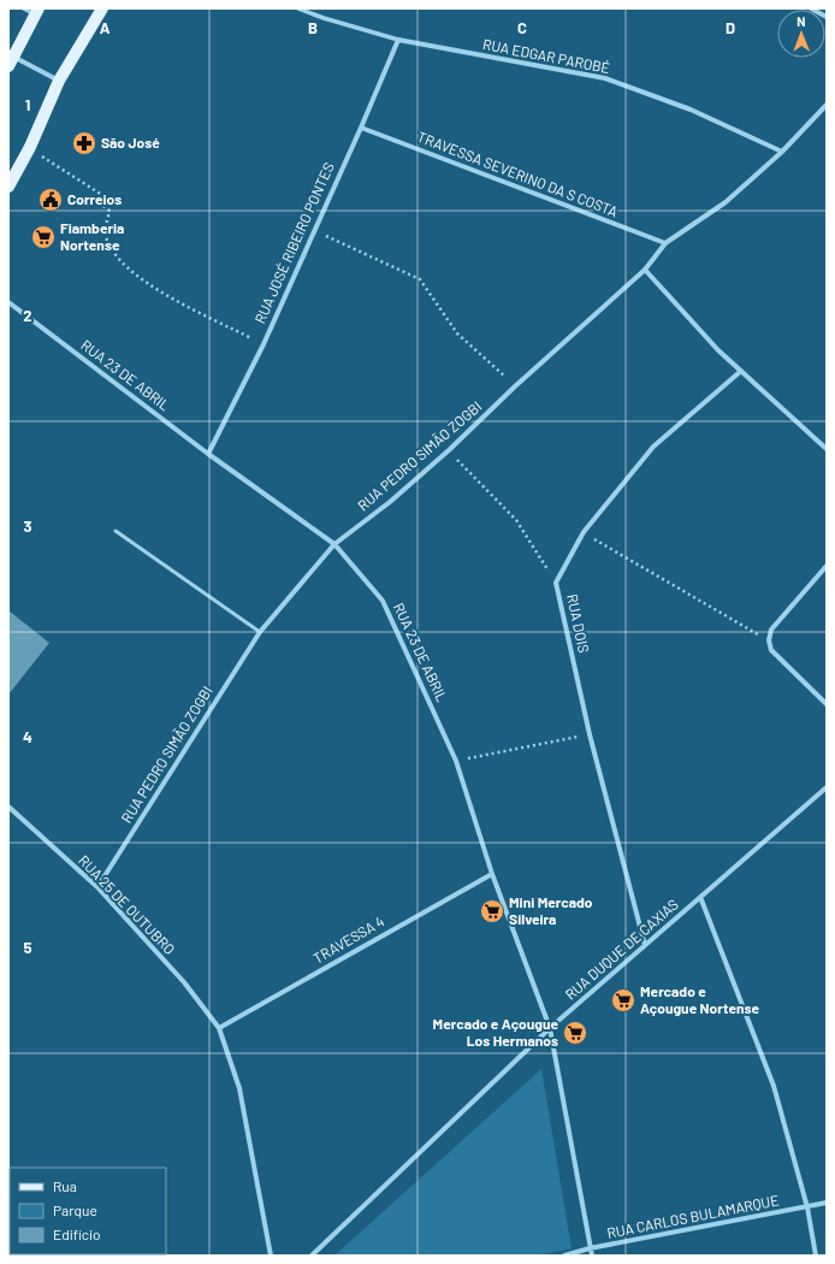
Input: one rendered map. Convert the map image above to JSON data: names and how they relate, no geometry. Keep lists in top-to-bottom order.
{
  "streets": {
    "street": [
      "RUA EDGAR PAROBÉ",
      "TRAVESSA SEVERINO DA S COSTA",
      "RUA JOSÉ RIBEIRO PONTES",
      "RUA 23 DE ABRIL",
      "RUA PEDRO SIMÃO ZOGBI",
      "RUA DOIS",
      "RUA 25 DE OUTUBRO",
      "TRAVESSA 4",
      "RUA DUQUE DE CAXIAS",
      "RUA CARLOS BULAMARQUE"
    ]
  },
  "crossings": [
    ["RUA EDGAR PAROBÉ", "RUA JOSÉ RIBEIRO PONTES"],
    ["RUA EDGAR PAROBÉ", "RUA PEDRO SIMÃO ZOGBI"],
    ["TRAVESSA SEVERINO DA S COSTA", "RUA JOSÉ RIBEIRO PONTES"],
    ["TRAVESSA SEVERINO DA S COSTA", "RUA PEDRO SIMÃO ZOGBI"],
    ["RUA JOSÉ RIBEIRO PONTES", "RUA 23 DE ABRIL"],
    ["RUA 23 DE ABRIL", "RUA PEDRO SIMÃO ZOGBI"],
    ["RUA 23 DE ABRIL", "TRAVESSA 4"],
    ["RUA 23 DE ABRIL", "RUA DUQUE DE CAXIAS"],
    ["RUA 23 DE ABRIL", "RUA CARLOS BULAMARQUE"],
    ["RUA PEDRO SIMÃO ZOGBI", "RUA 25 DE OUTUBRO"],
    ["RUA DOIS", "RUA DUQUE DE CAXIAS"],
    ["RUA 25 DE OUTUBRO", "TRAVESSA 4"]
  ],
  "places": {
    "pharmacy": ["São José"],
    "public building": ["Correios"],
    "supermarket": [
      "Fiamberia Nortense",
      "Mini Mercado Silveira",
      "Mercado e Açougue Nortense",
      "Mercado e Açougue Los Hermanos"
    ]
  },
  "legend": ["Rua", "Parque", "Edifício"],
  "north": "top",
  "grid": {
    "columns": [
      "A",
      "B",
      "C",
      "D"
    ],
    "rows": [
      "1",
      "2",
      "3",
      "4",
      "5"
    ]
  }
}
